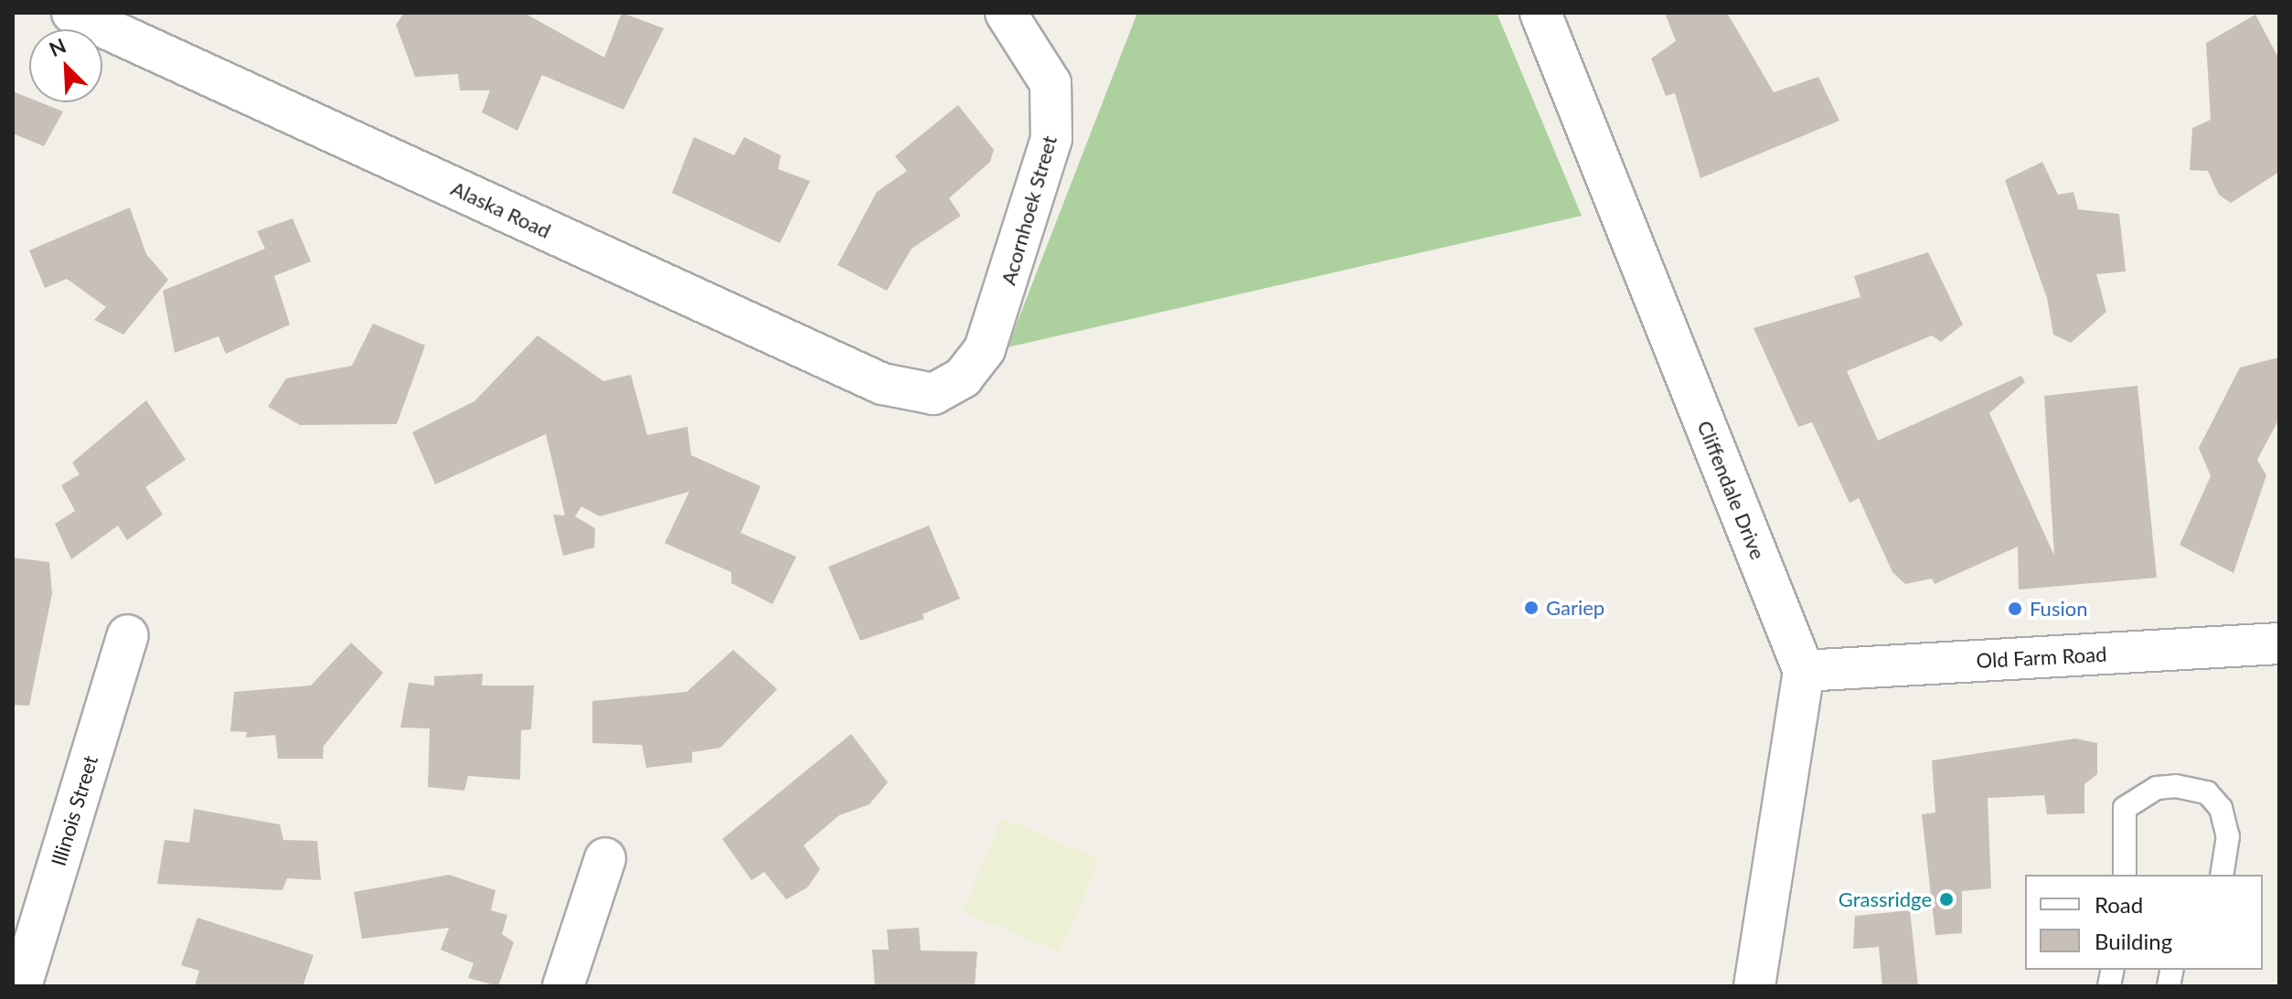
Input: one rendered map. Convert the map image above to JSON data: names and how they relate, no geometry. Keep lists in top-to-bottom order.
{
  "streets": {
    "street": [
      "Alaska Road",
      "Acornhoek Street",
      "Cliffendale Drive",
      "Old Farm Road",
      "Illinois Street"
    ]
  },
  "crossings": [
    ["Alaska Road", "Acornhoek Street"],
    ["Cliffendale Drive", "Old Farm Road"]
  ],
  "places": ["Gariep", "Fusion", "Grassridge"],
  "legend": ["Road", "Building"],
  "north": "top left"
}
